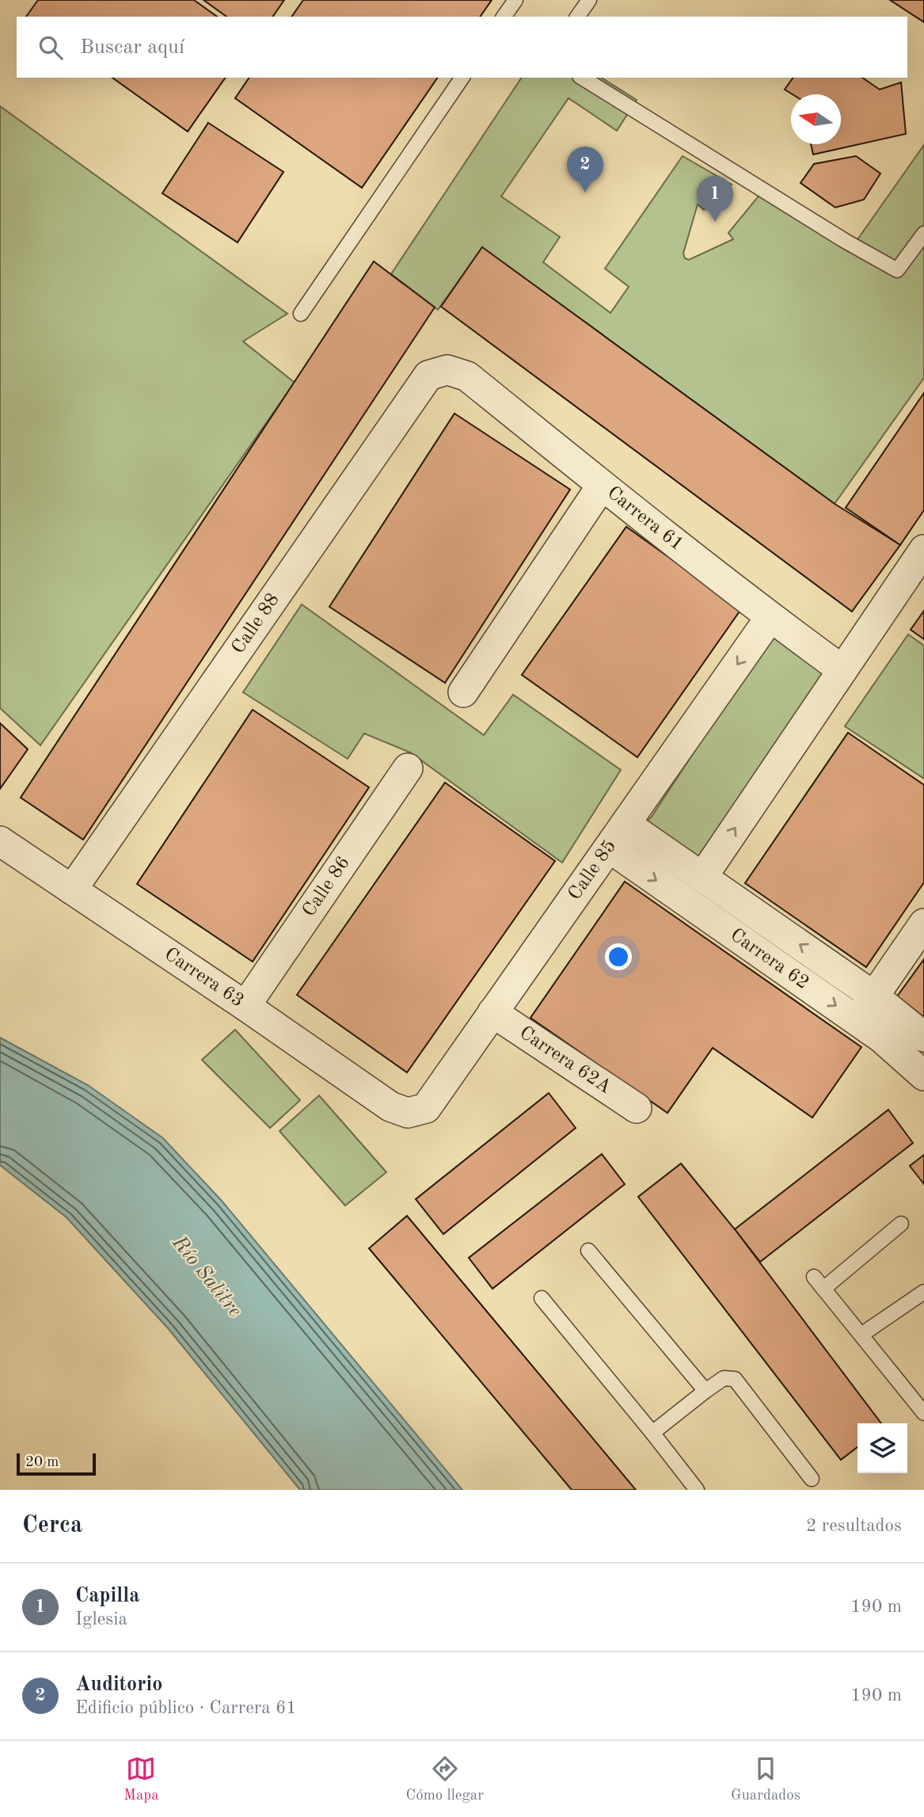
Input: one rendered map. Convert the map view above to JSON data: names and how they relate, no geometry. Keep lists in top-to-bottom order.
{
  "streets": {
    "street": [
      "Carrera 61",
      "Calle 88",
      "Calle 85",
      "Calle 86",
      "Carrera 62",
      "Carrera 63",
      "Carrera 62A"
    ]
  },
  "crossings": [
    ["Carrera 61", "Calle 88"],
    ["Carrera 61", "Calle 85"],
    ["Calle 88", "Carrera 63"],
    ["Calle 85", "Carrera 62"],
    ["Calle 85", "Carrera 63"],
    ["Calle 85", "Carrera 62A"],
    ["Calle 86", "Carrera 63"]
  ],
  "water": ["Río Salitre"],
  "scale_bar": "20 m",
  "north": "left",
  "page": {
    "search": "Buscar aquí",
    "pins": ["2", "1"],
    "scale": "20 m",
    "heading": ["Cerca", "2 resultados"],
    "list": [
      {
        "mark": "1",
        "name": "Capilla",
        "note": "Iglesia",
        "value": "190 m"
      },
      {
        "mark": "2",
        "name": "Auditorio",
        "note": "Edificio público · Carrera 61",
        "value": "190 m"
      }
    ],
    "nav": ["Mapa", "Cómo llegar", "Guardados"]
  }
}
